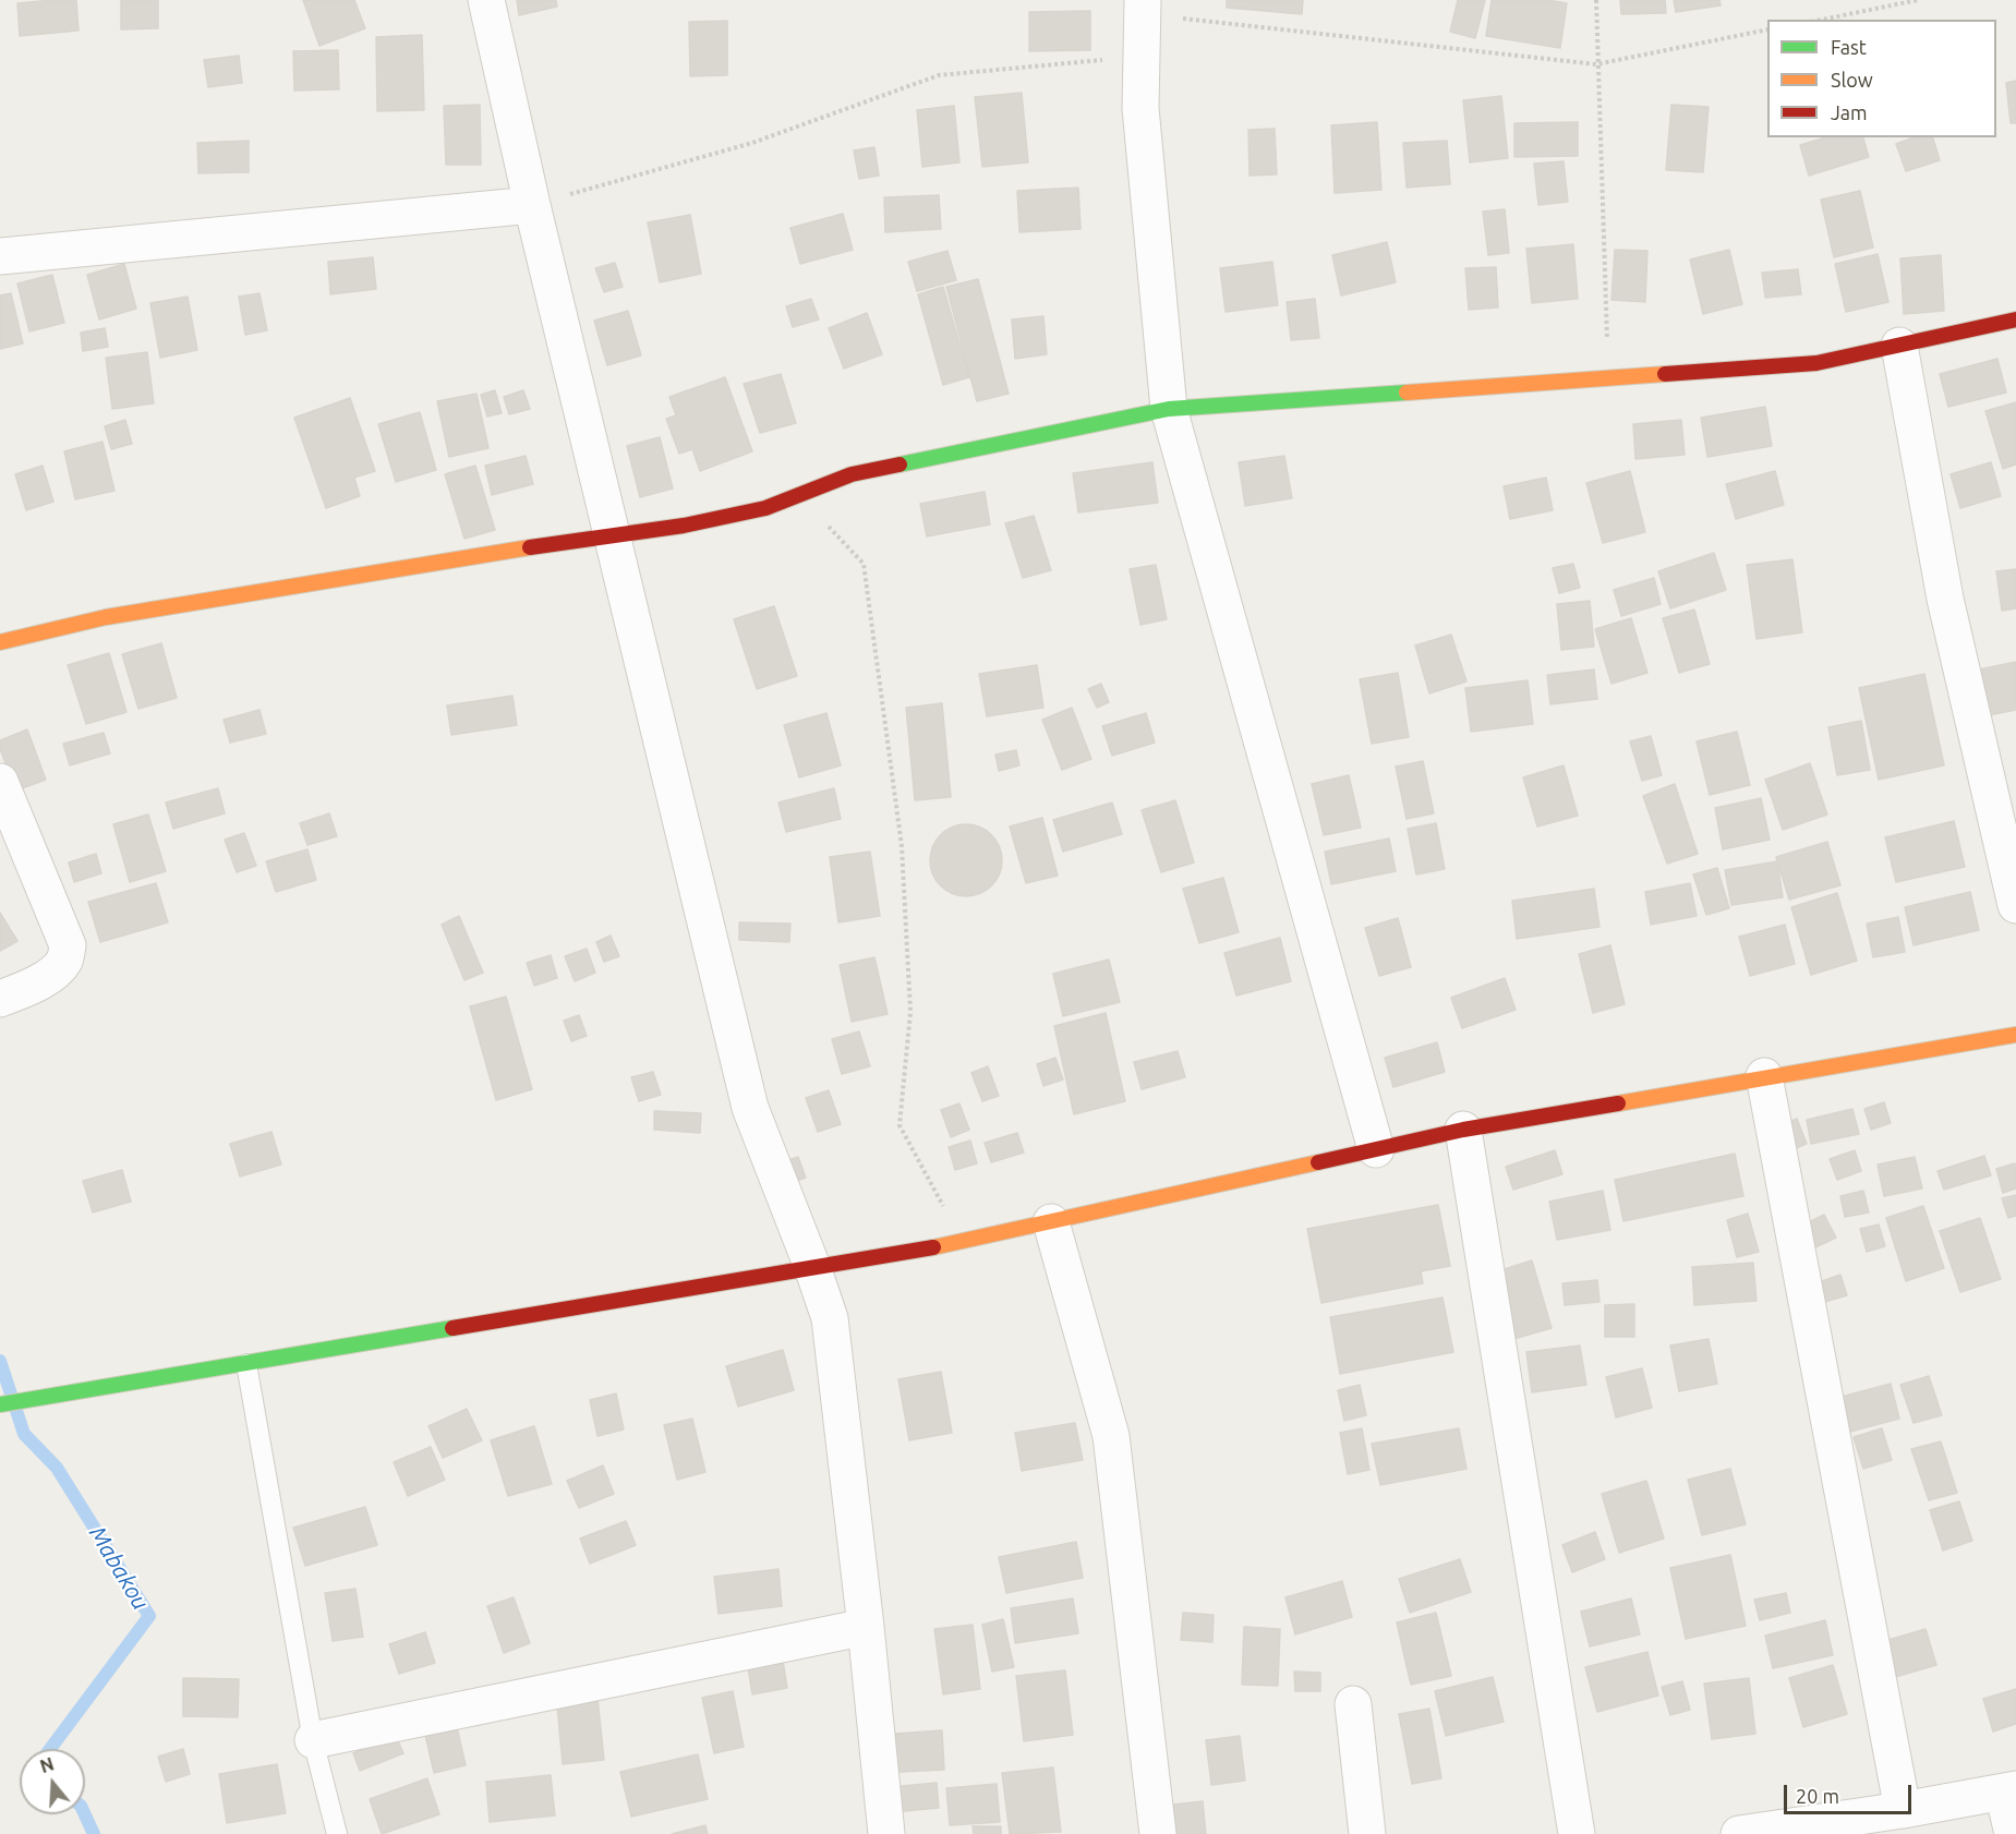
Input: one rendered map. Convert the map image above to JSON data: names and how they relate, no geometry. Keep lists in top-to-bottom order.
{
  "water": ["Mabakou"],
  "legend": ["Fast", "Slow", "Jam"],
  "scale_bar": "20 m",
  "north": "top"
}
